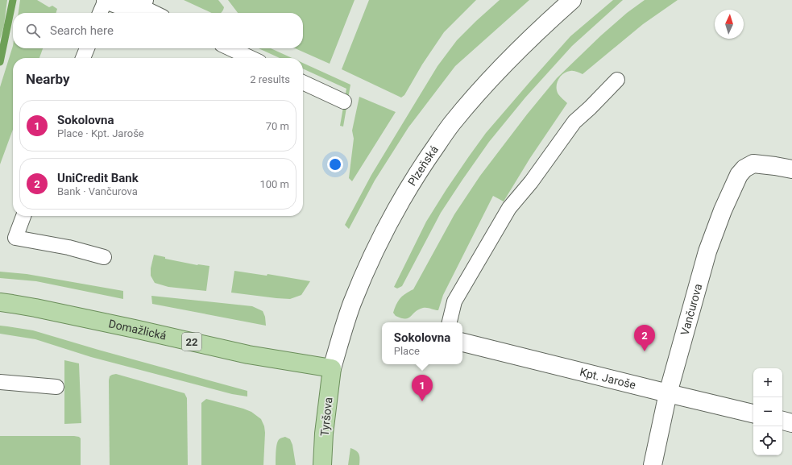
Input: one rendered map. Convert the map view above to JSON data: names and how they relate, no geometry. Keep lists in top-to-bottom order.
{
  "streets": {
    "main road": ["Domažlická", "22", "Tyršova"],
    "street": ["Plzeňská", "Vančurova", "Kpt. Jaroše"]
  },
  "crossings": [
    ["Plzeňská", "Domažlická"],
    ["Plzeňská", "Tyršova"],
    ["Vančurova", "Kpt. Jaroše"],
    ["Domažlická", "Tyršova"]
  ],
  "north": "top",
  "page": {
    "search": "Search here",
    "heading": ["Nearby", "2 results"],
    "list": [
      {
        "mark": "1",
        "name": "Sokolovna",
        "note": "Place · Kpt. Jaroše",
        "value": "70 m"
      },
      {
        "mark": "2",
        "name": "UniCredit Bank",
        "note": "Bank · Vančurova",
        "value": "100 m"
      }
    ],
    "popup": ["Sokolovna", "Place"],
    "pins": ["2", "1"],
    "map_buttons": ["+", "−"]
  }
}
